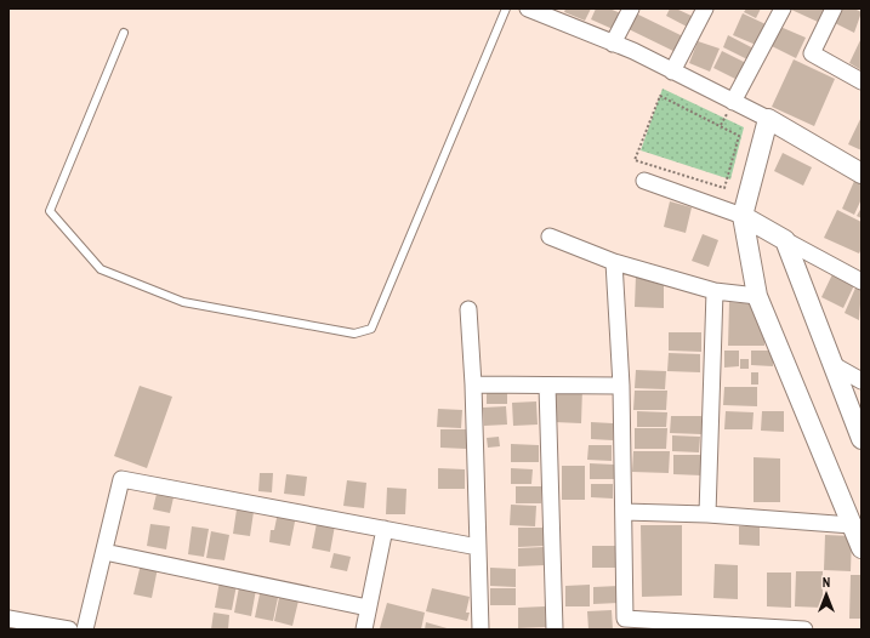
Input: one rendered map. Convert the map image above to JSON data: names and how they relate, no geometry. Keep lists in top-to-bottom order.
{
  "north": "top"
}
